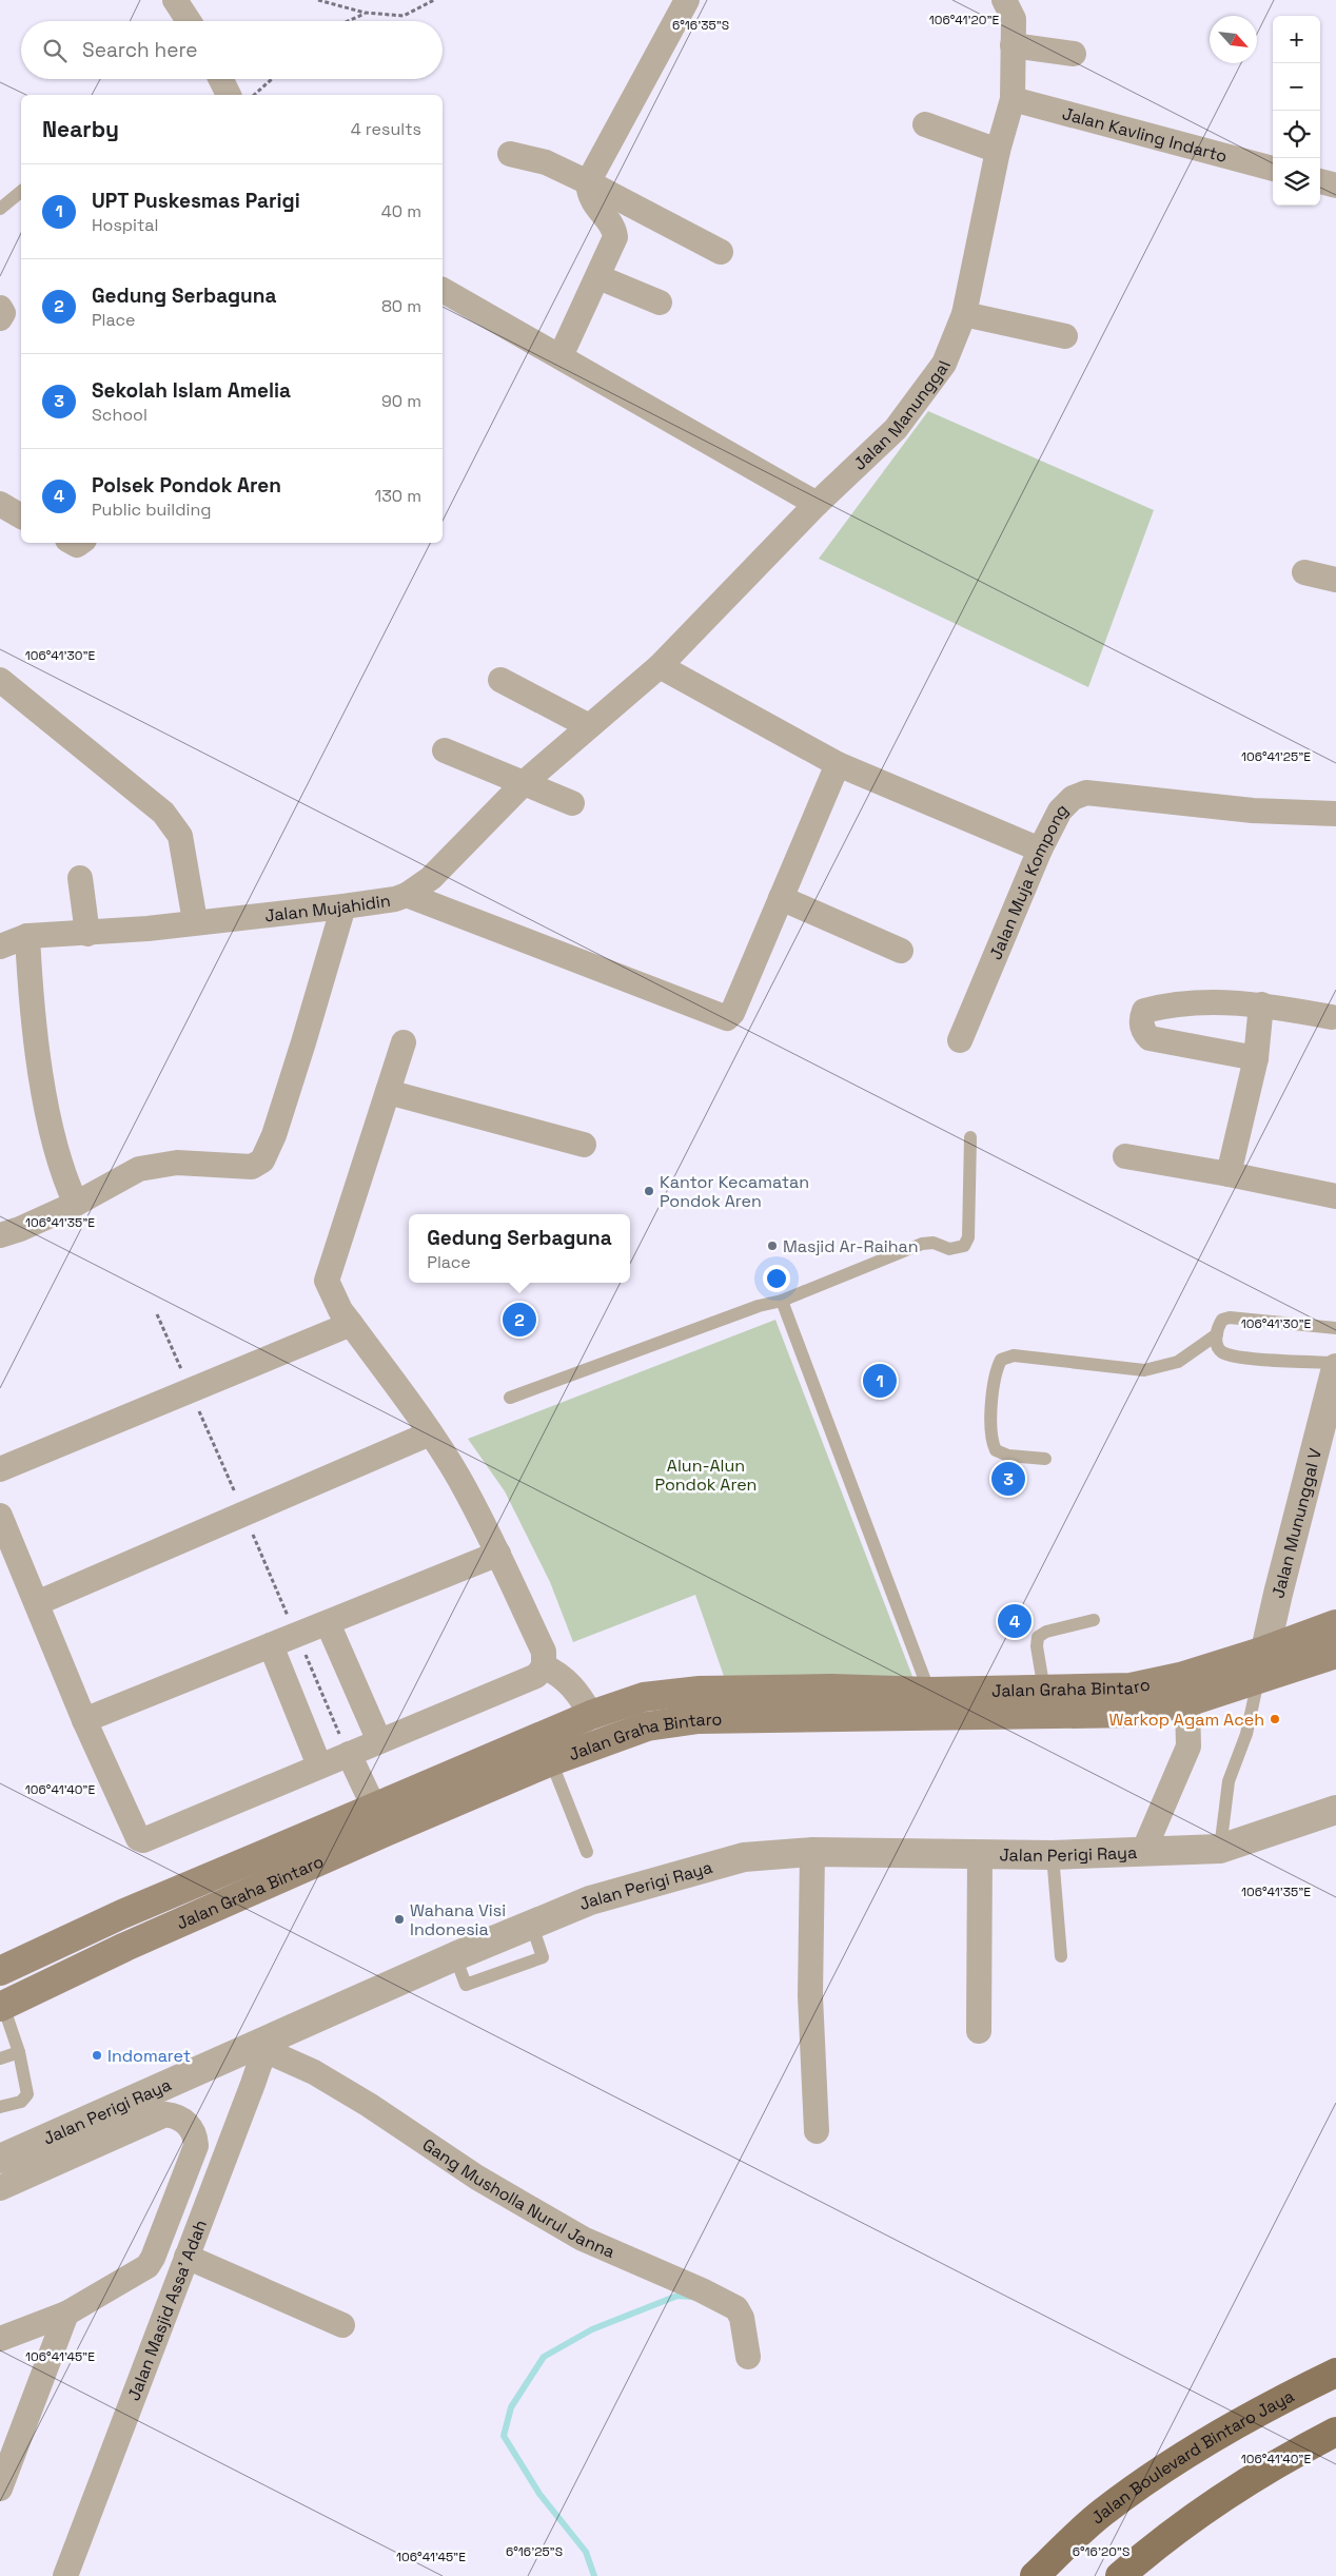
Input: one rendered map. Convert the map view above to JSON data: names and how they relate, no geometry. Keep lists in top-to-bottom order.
{
  "streets": {
    "main road": ["Jalan Graha Bintaro", "Jalan Boulevard Bintaro Jaya"],
    "street": [
      "Jalan Kavling Indarto",
      "Jalan Manunggal",
      "Jalan Muja Kompong",
      "Jalan Mujahidin",
      "Jalan Mununggal V",
      "Jalan Perigi Raya",
      "Gang Musholla Nurul Janna",
      "Jalan Masjid Assa' Adah"
    ]
  },
  "crossings": [
    ["Jalan Kavling Indarto", "Jalan Manunggal"],
    ["Jalan Manunggal", "Jalan Mujahidin"],
    ["Jalan Mununggal V", "Jalan Graha Bintaro"],
    ["Jalan Perigi Raya", "Gang Musholla Nurul Janna"],
    ["Jalan Perigi Raya", "Jalan Masjid Assa' Adah"],
    ["Gang Musholla Nurul Janna", "Jalan Masjid Assa' Adah"]
  ],
  "parks": ["Alun-Alun Pondok Aren"],
  "places": [
    "Kantor Kecamatan Pondok Aren",
    "Masjid Ar-Raihan",
    "Warkop Agam Aceh",
    "Wahana Visi Indonesia",
    "Indomaret"
  ],
  "north": "bottom right",
  "page": {
    "map_buttons": ["+", "−"],
    "search": "Search here",
    "heading": ["Nearby", "4 results"],
    "list": [
      {
        "mark": "1",
        "name": "UPT Puskesmas Parigi",
        "note": "Hospital",
        "value": "40 m"
      },
      {
        "mark": "2",
        "name": "Gedung Serbaguna",
        "note": "Place",
        "value": "80 m"
      },
      {
        "mark": "3",
        "name": "Sekolah Islam Amelia",
        "note": "School",
        "value": "90 m"
      },
      {
        "mark": "4",
        "name": "Polsek Pondok Aren",
        "note": "Public building",
        "value": "130 m"
      }
    ],
    "popup": ["Gedung Serbaguna", "Place"],
    "pins": [
      "2",
      "1",
      "3",
      "4"
    ]
  },
  "coordinates": [
    "106°41'20\"E",
    "6°16'35\"S",
    "106°41'30\"E",
    "106°41'25\"E",
    "106°41'35\"E",
    "106°41'40\"E",
    "106°41'45\"E",
    "6°16'25\"S",
    "6°16'20\"S"
  ]
}
